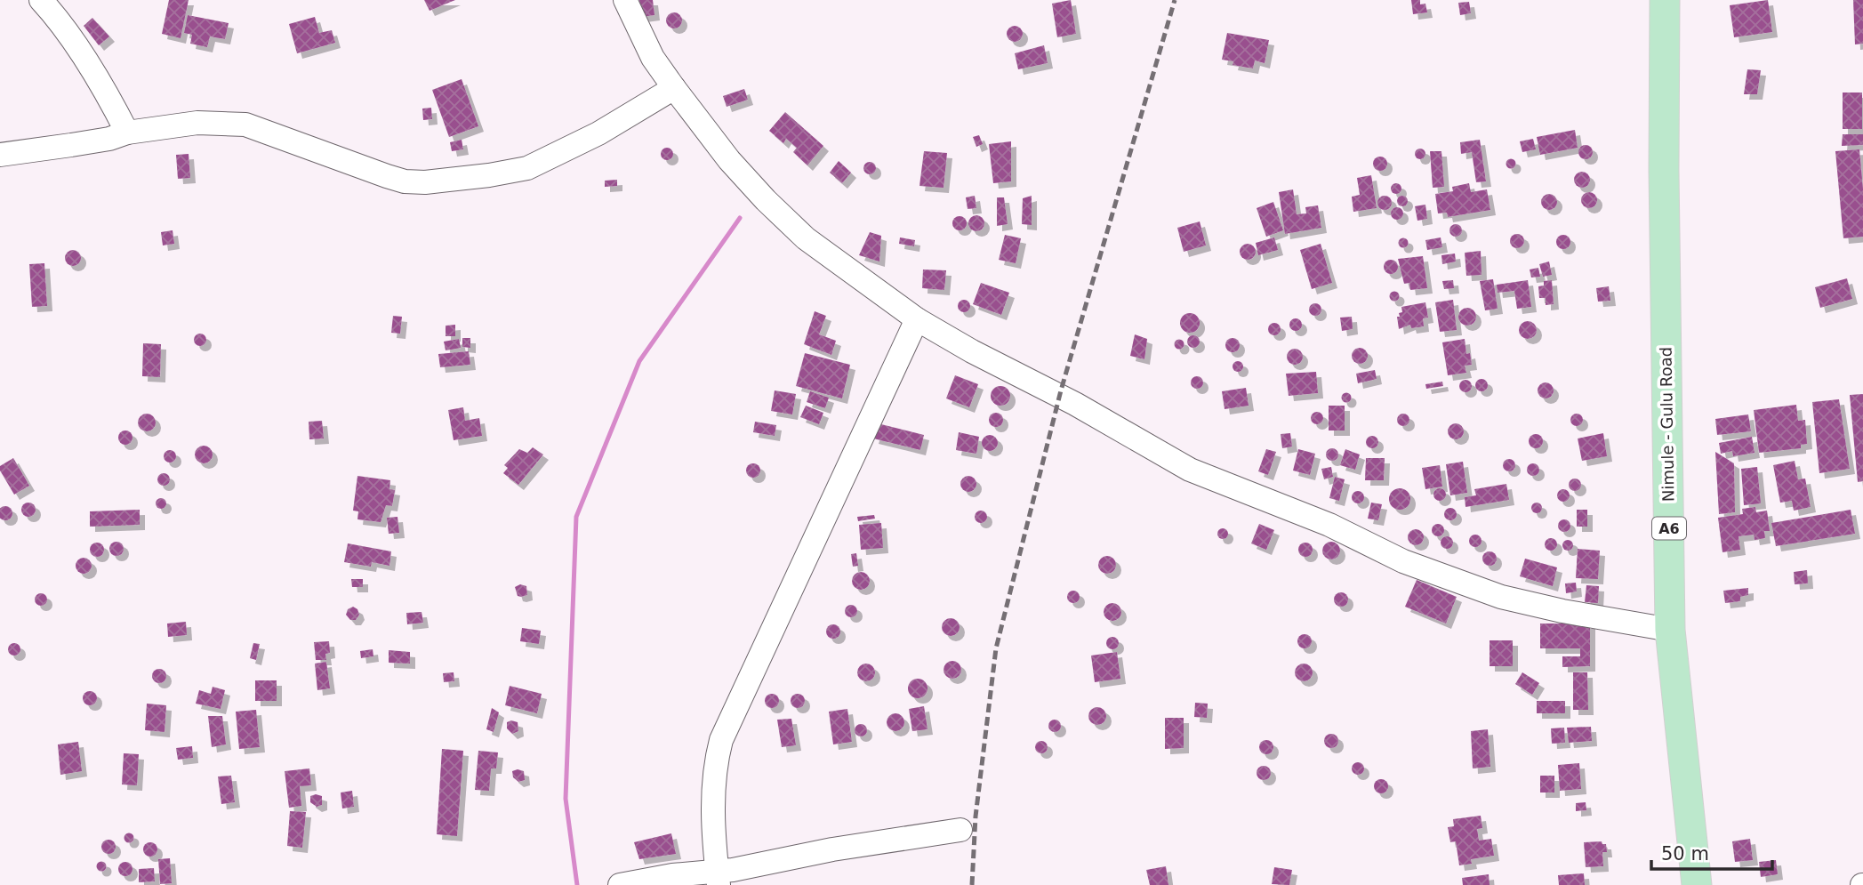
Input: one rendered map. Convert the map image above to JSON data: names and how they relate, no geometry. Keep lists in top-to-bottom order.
{
  "streets": {
    "main road": ["Nimule - Gulu Road", "A6"]
  },
  "scale_bar": "50 m"
}
